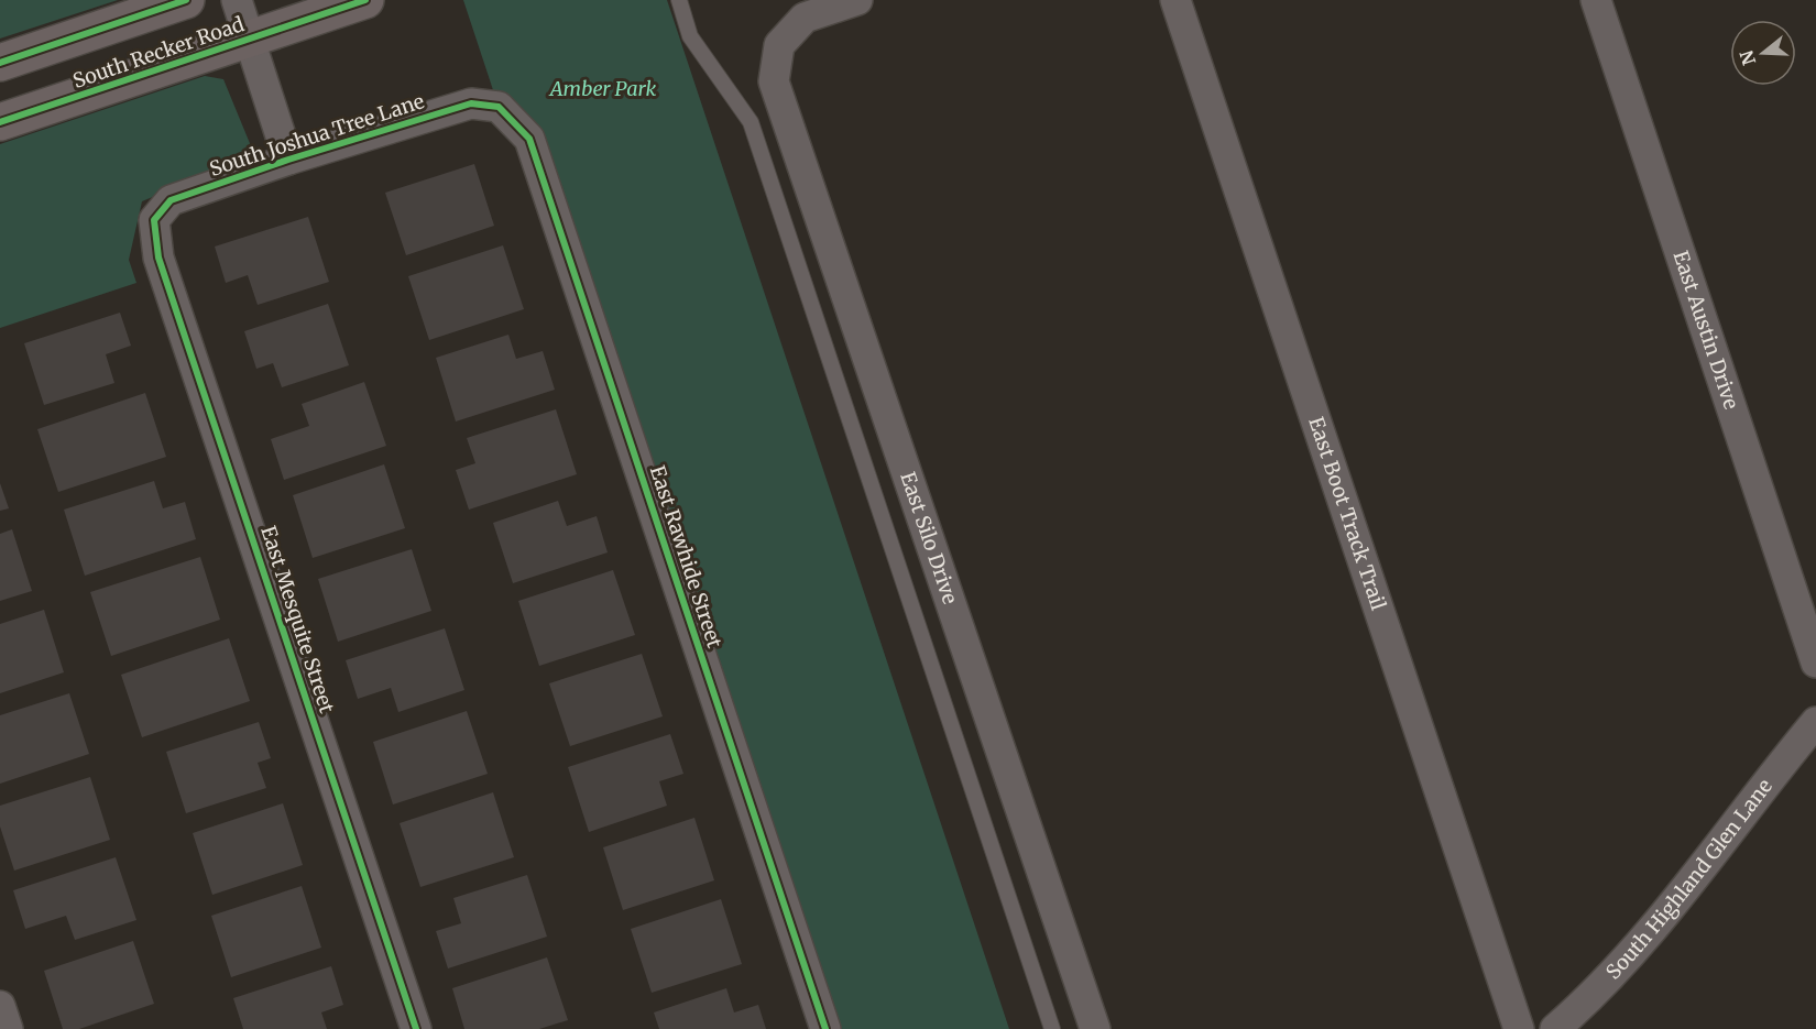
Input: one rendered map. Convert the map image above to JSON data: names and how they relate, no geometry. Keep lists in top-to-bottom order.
{
  "streets": {
    "main road": ["South Recker Road"],
    "street": [
      "South Joshua Tree Lane",
      "East Austin Drive",
      "East Boot Track Trail",
      "East Silo Drive",
      "East Rawhide Street",
      "East Mesquite Street",
      "South Highland Glen Lane"
    ]
  },
  "crossings": [
    ["South Joshua Tree Lane", "East Rawhide Street"],
    ["South Joshua Tree Lane", "East Mesquite Street"]
  ],
  "parks": ["Amber Park"],
  "north": "left"
}
